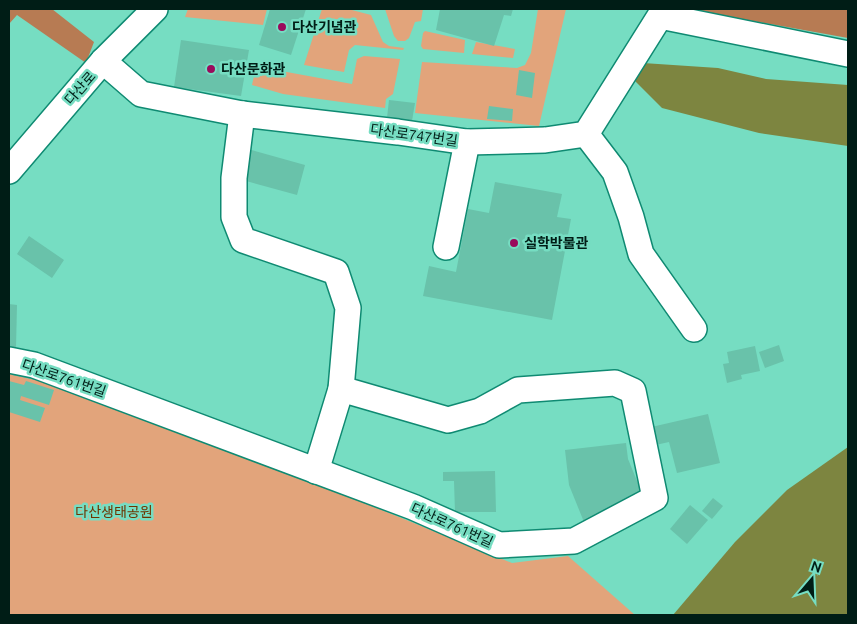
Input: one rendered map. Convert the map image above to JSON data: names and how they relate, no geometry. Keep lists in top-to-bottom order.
{
  "streets": {
    "street": ["다산로", "다산로747번길", "다산로761번길"]
  },
  "crossings": [
    ["다산로", "다산로747번길"]
  ],
  "parks": ["다산생태공원"],
  "places": ["다산기념관", "다산문화관", "실학박물관"],
  "north": "top"
}
